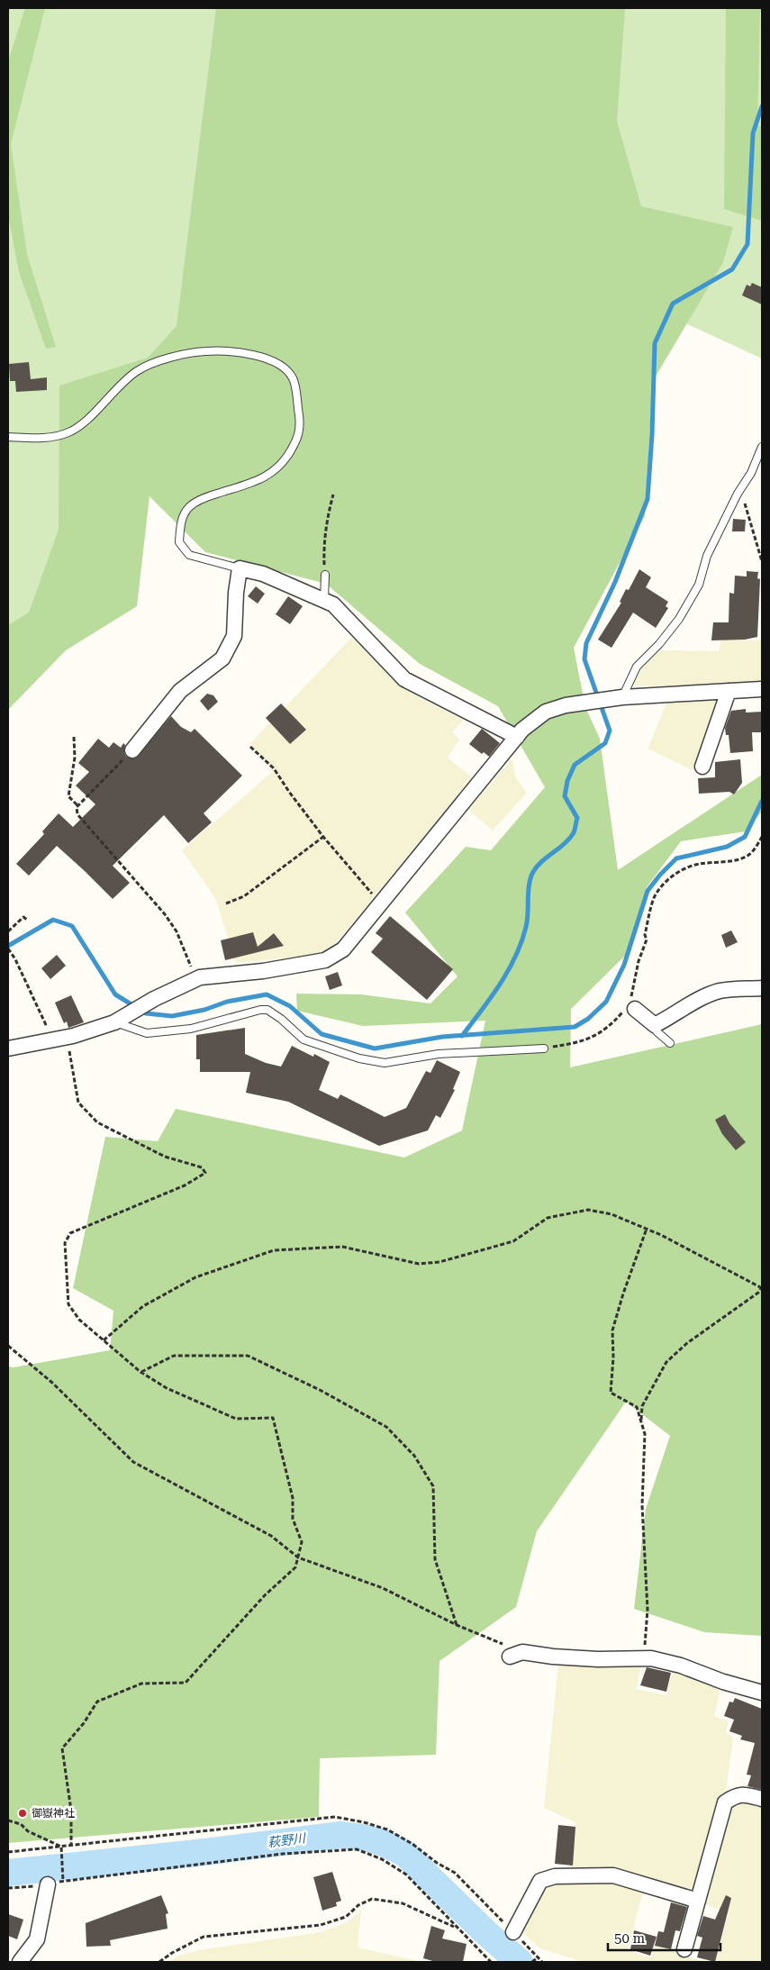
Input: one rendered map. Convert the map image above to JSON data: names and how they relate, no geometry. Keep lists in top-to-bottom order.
{
  "water": ["萩野川"],
  "places": ["御嶽神社"],
  "scale_bar": "50 m"
}
